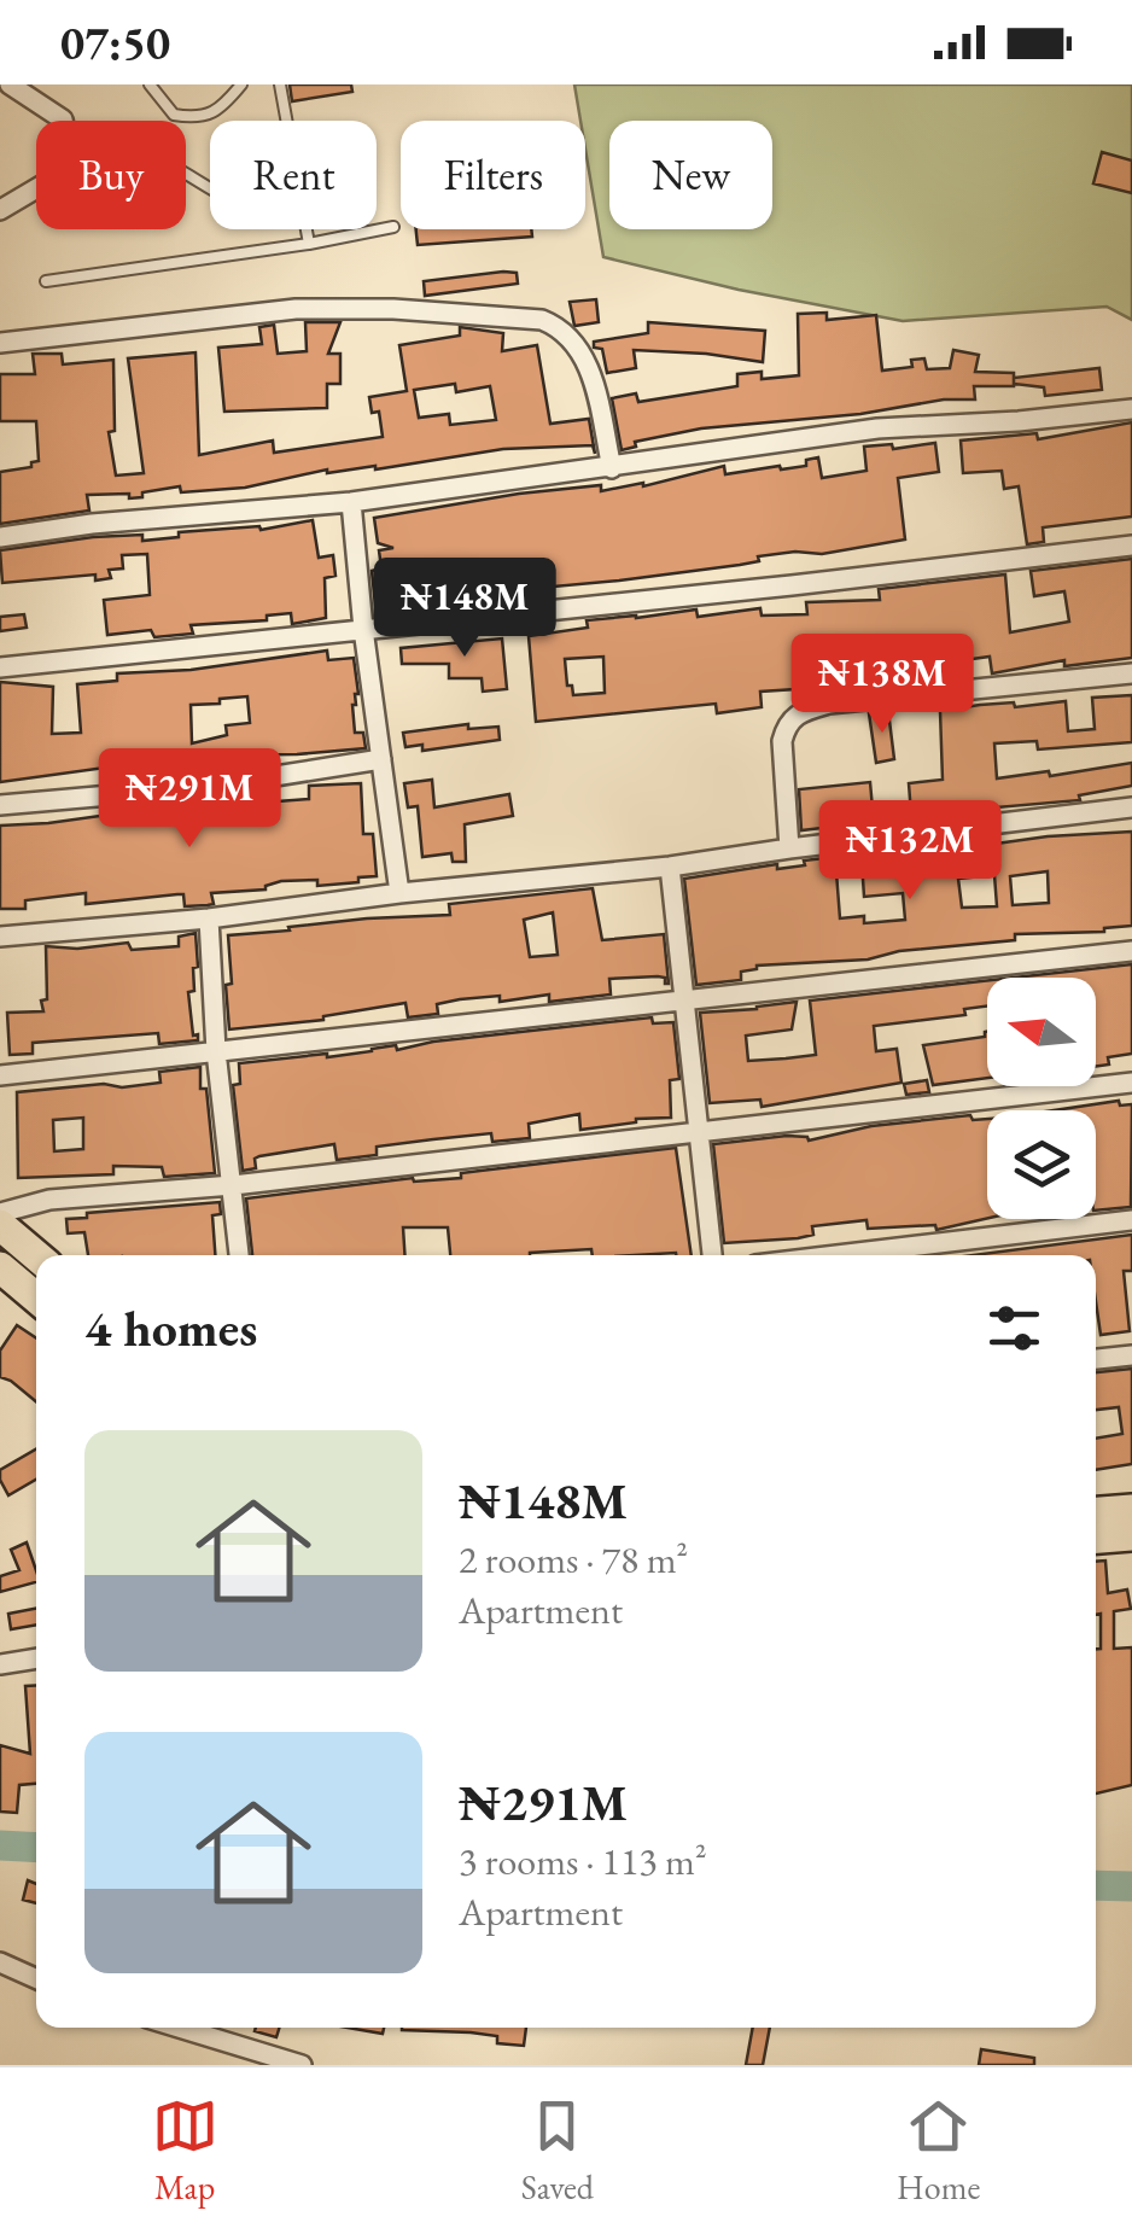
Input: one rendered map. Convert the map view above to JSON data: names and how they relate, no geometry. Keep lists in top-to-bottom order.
{
  "north": "left",
  "page": {
    "status": "07:50",
    "chip": [
      "Buy",
      "Rent",
      "Filters",
      "New"
    ],
    "price": [
      "₦148M",
      "₦138M",
      "₦291M",
      "₦132M"
    ],
    "heading": "4 homes",
    "list": [
      {
        "name": "₦148M",
        "note": "2 rooms · 78 m² · Apartment"
      },
      {
        "name": "₦291M",
        "note": "3 rooms · 113 m² · Apartment"
      }
    ],
    "tabs": ["Map", "Saved", "Home"]
  }
}
